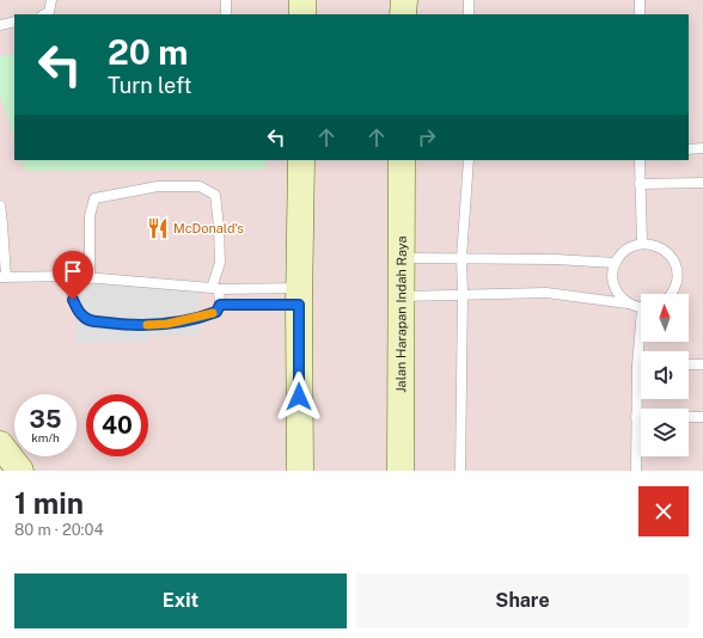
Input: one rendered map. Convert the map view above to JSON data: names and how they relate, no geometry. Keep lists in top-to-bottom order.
{
  "streets": {
    "street": ["Jalan Harapan Indah Raya"]
  },
  "places": {
    "restaurant": ["McDonald's"]
  },
  "north": "top",
  "page": {
    "turn": ["20 m", "Turn left"],
    "speed": "35 km/h",
    "limit": "40",
    "heading": ["1 min", "80 m · 20:04"],
    "buttons": ["Exit", "Share"]
  }
}
